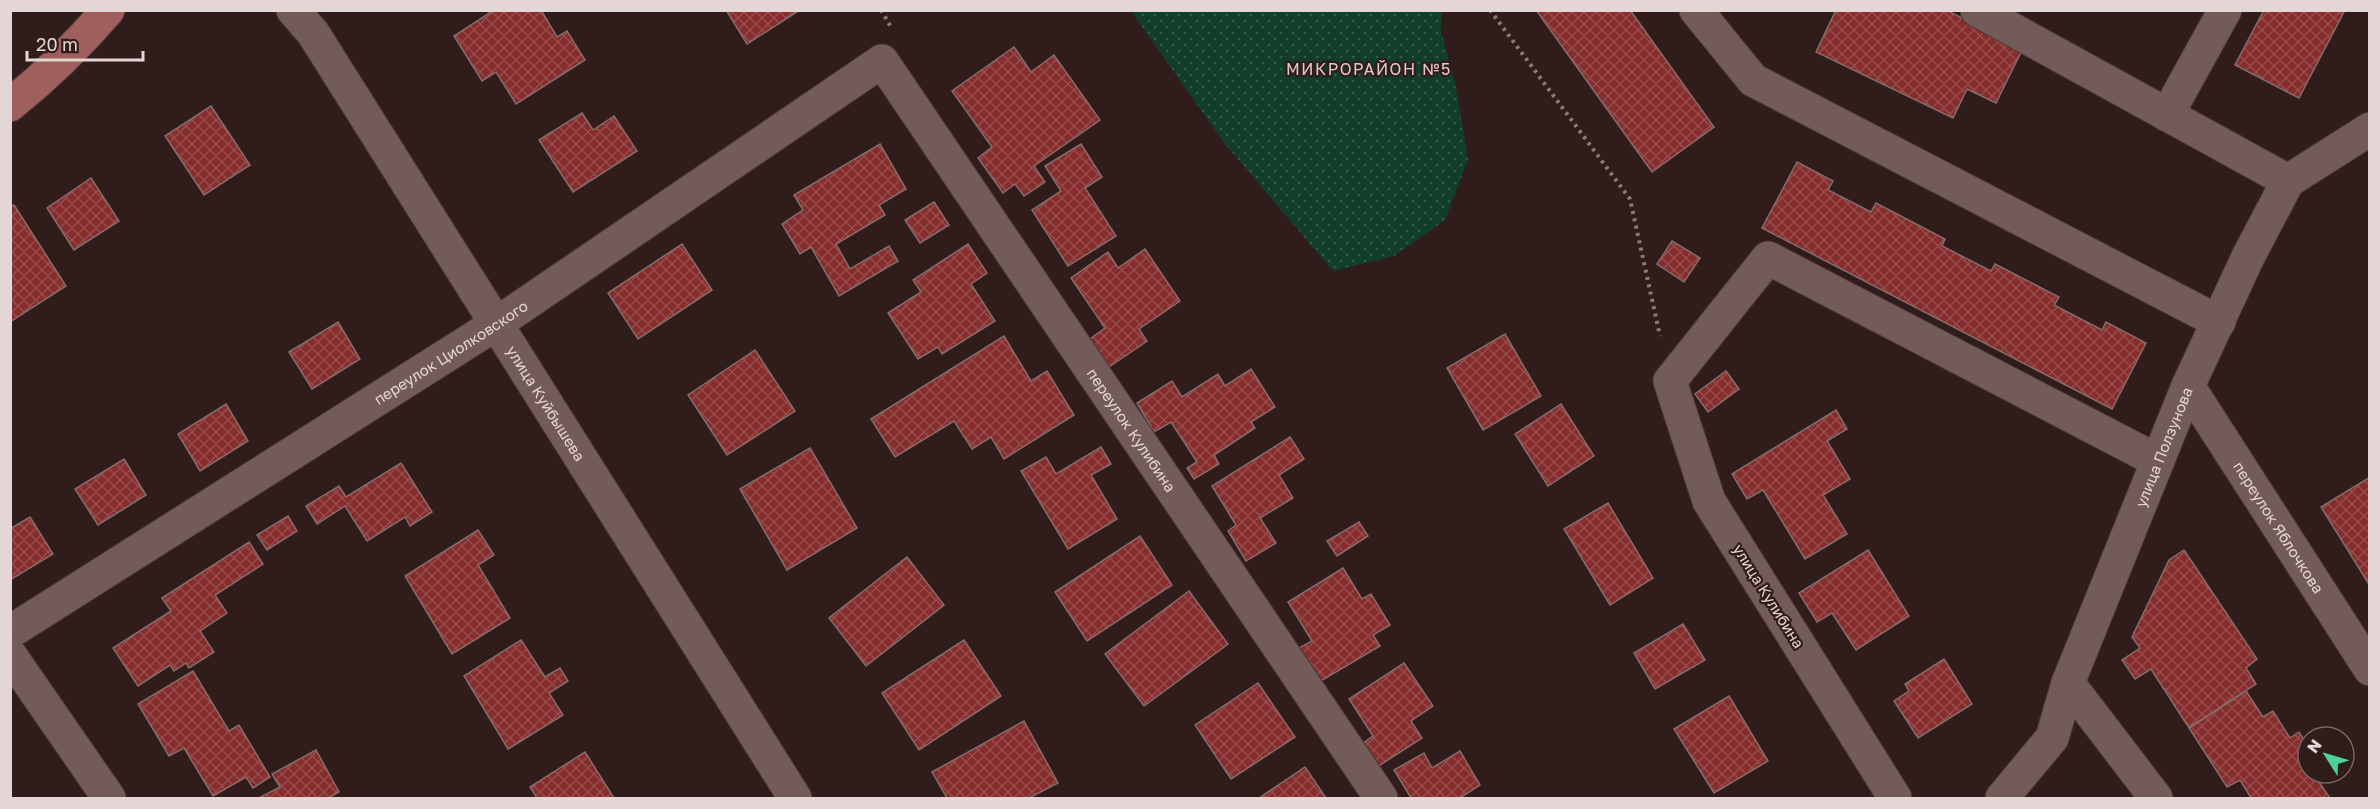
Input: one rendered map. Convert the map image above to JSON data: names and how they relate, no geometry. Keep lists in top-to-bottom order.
{
  "streets": {
    "street": [
      "переулок Циолковского",
      "улица Куйбышева",
      "переулок Кулибина",
      "улица Ползунова",
      "переулок Яблочкова",
      "улица Кулибина"
    ]
  },
  "crossings": [
    ["переулок Циолковского", "улица Куйбышева"],
    ["переулок Циолковского", "переулок Кулибина"],
    ["улица Ползунова", "переулок Яблочкова"]
  ],
  "districts": ["МИКРОРАЙОН №5"],
  "scale_bar": "20 m",
  "north": "top left"
}
